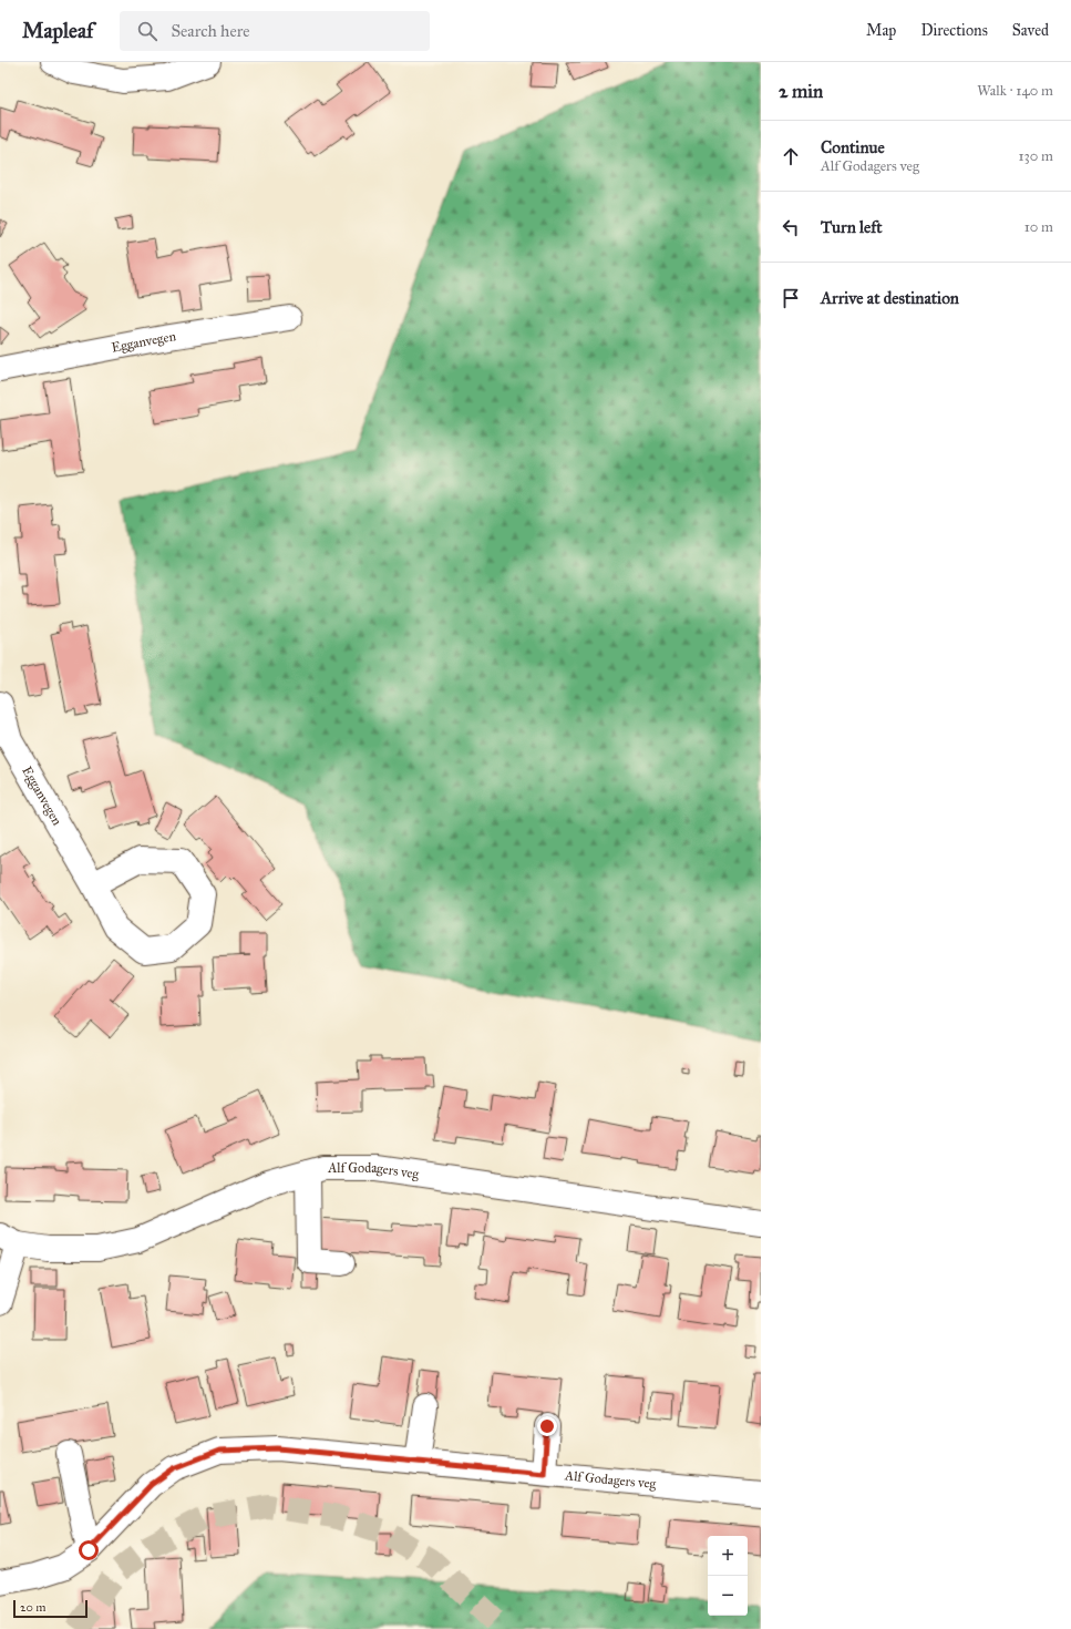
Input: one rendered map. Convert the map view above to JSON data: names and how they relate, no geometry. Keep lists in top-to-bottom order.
{
  "streets": {
    "street": ["Egganvegen", "Alf Godagers veg"]
  },
  "scale_bar": "20 m",
  "page": {
    "header": "Mapleaf",
    "search": "Search here",
    "nav": ["Map", "Directions", "Saved"],
    "heading": ["2 min", "Walk · 140 m"],
    "list": [
      ["Continue", "Alf Godagers veg", "130 m"],
      ["Turn left", "10 m"],
      "Arrive at destination"
    ],
    "map_buttons": ["+", "−"],
    "scale": "20 m"
  }
}
